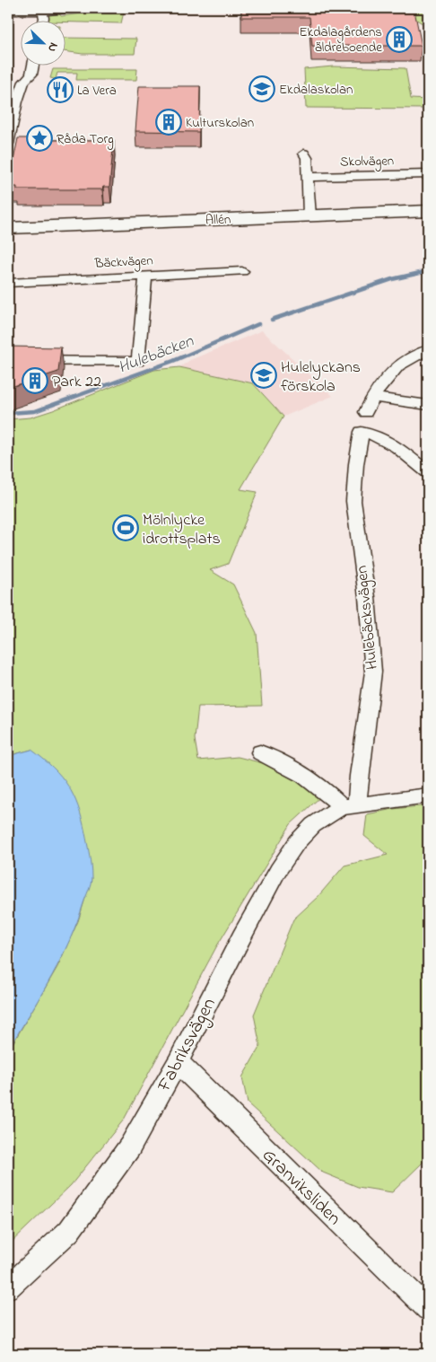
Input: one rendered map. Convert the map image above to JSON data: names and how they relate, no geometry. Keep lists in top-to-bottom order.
{
  "streets": {
    "street": [
      "Skolvägen",
      "Allén",
      "Bäckvägen",
      "Hulebäcksvägen",
      "Fabriksvägen",
      "Granviksliden"
    ]
  },
  "crossings": [
    ["Hulebäcksvägen", "Fabriksvägen"],
    ["Fabriksvägen", "Granviksliden"]
  ],
  "water": ["Hulebäcken"],
  "places": {
    "building": ["Ekdalagårdens äldreboende", "Kulturskolan", "Park 22"],
    "school or university": ["Ekdalaskolan", "Hulelyckans förskola"],
    "restaurant": ["La Vera"],
    "place": ["Råda Torg"],
    "sports": ["Mölnlycke idrottsplats"]
  },
  "north": "bottom right"
}
